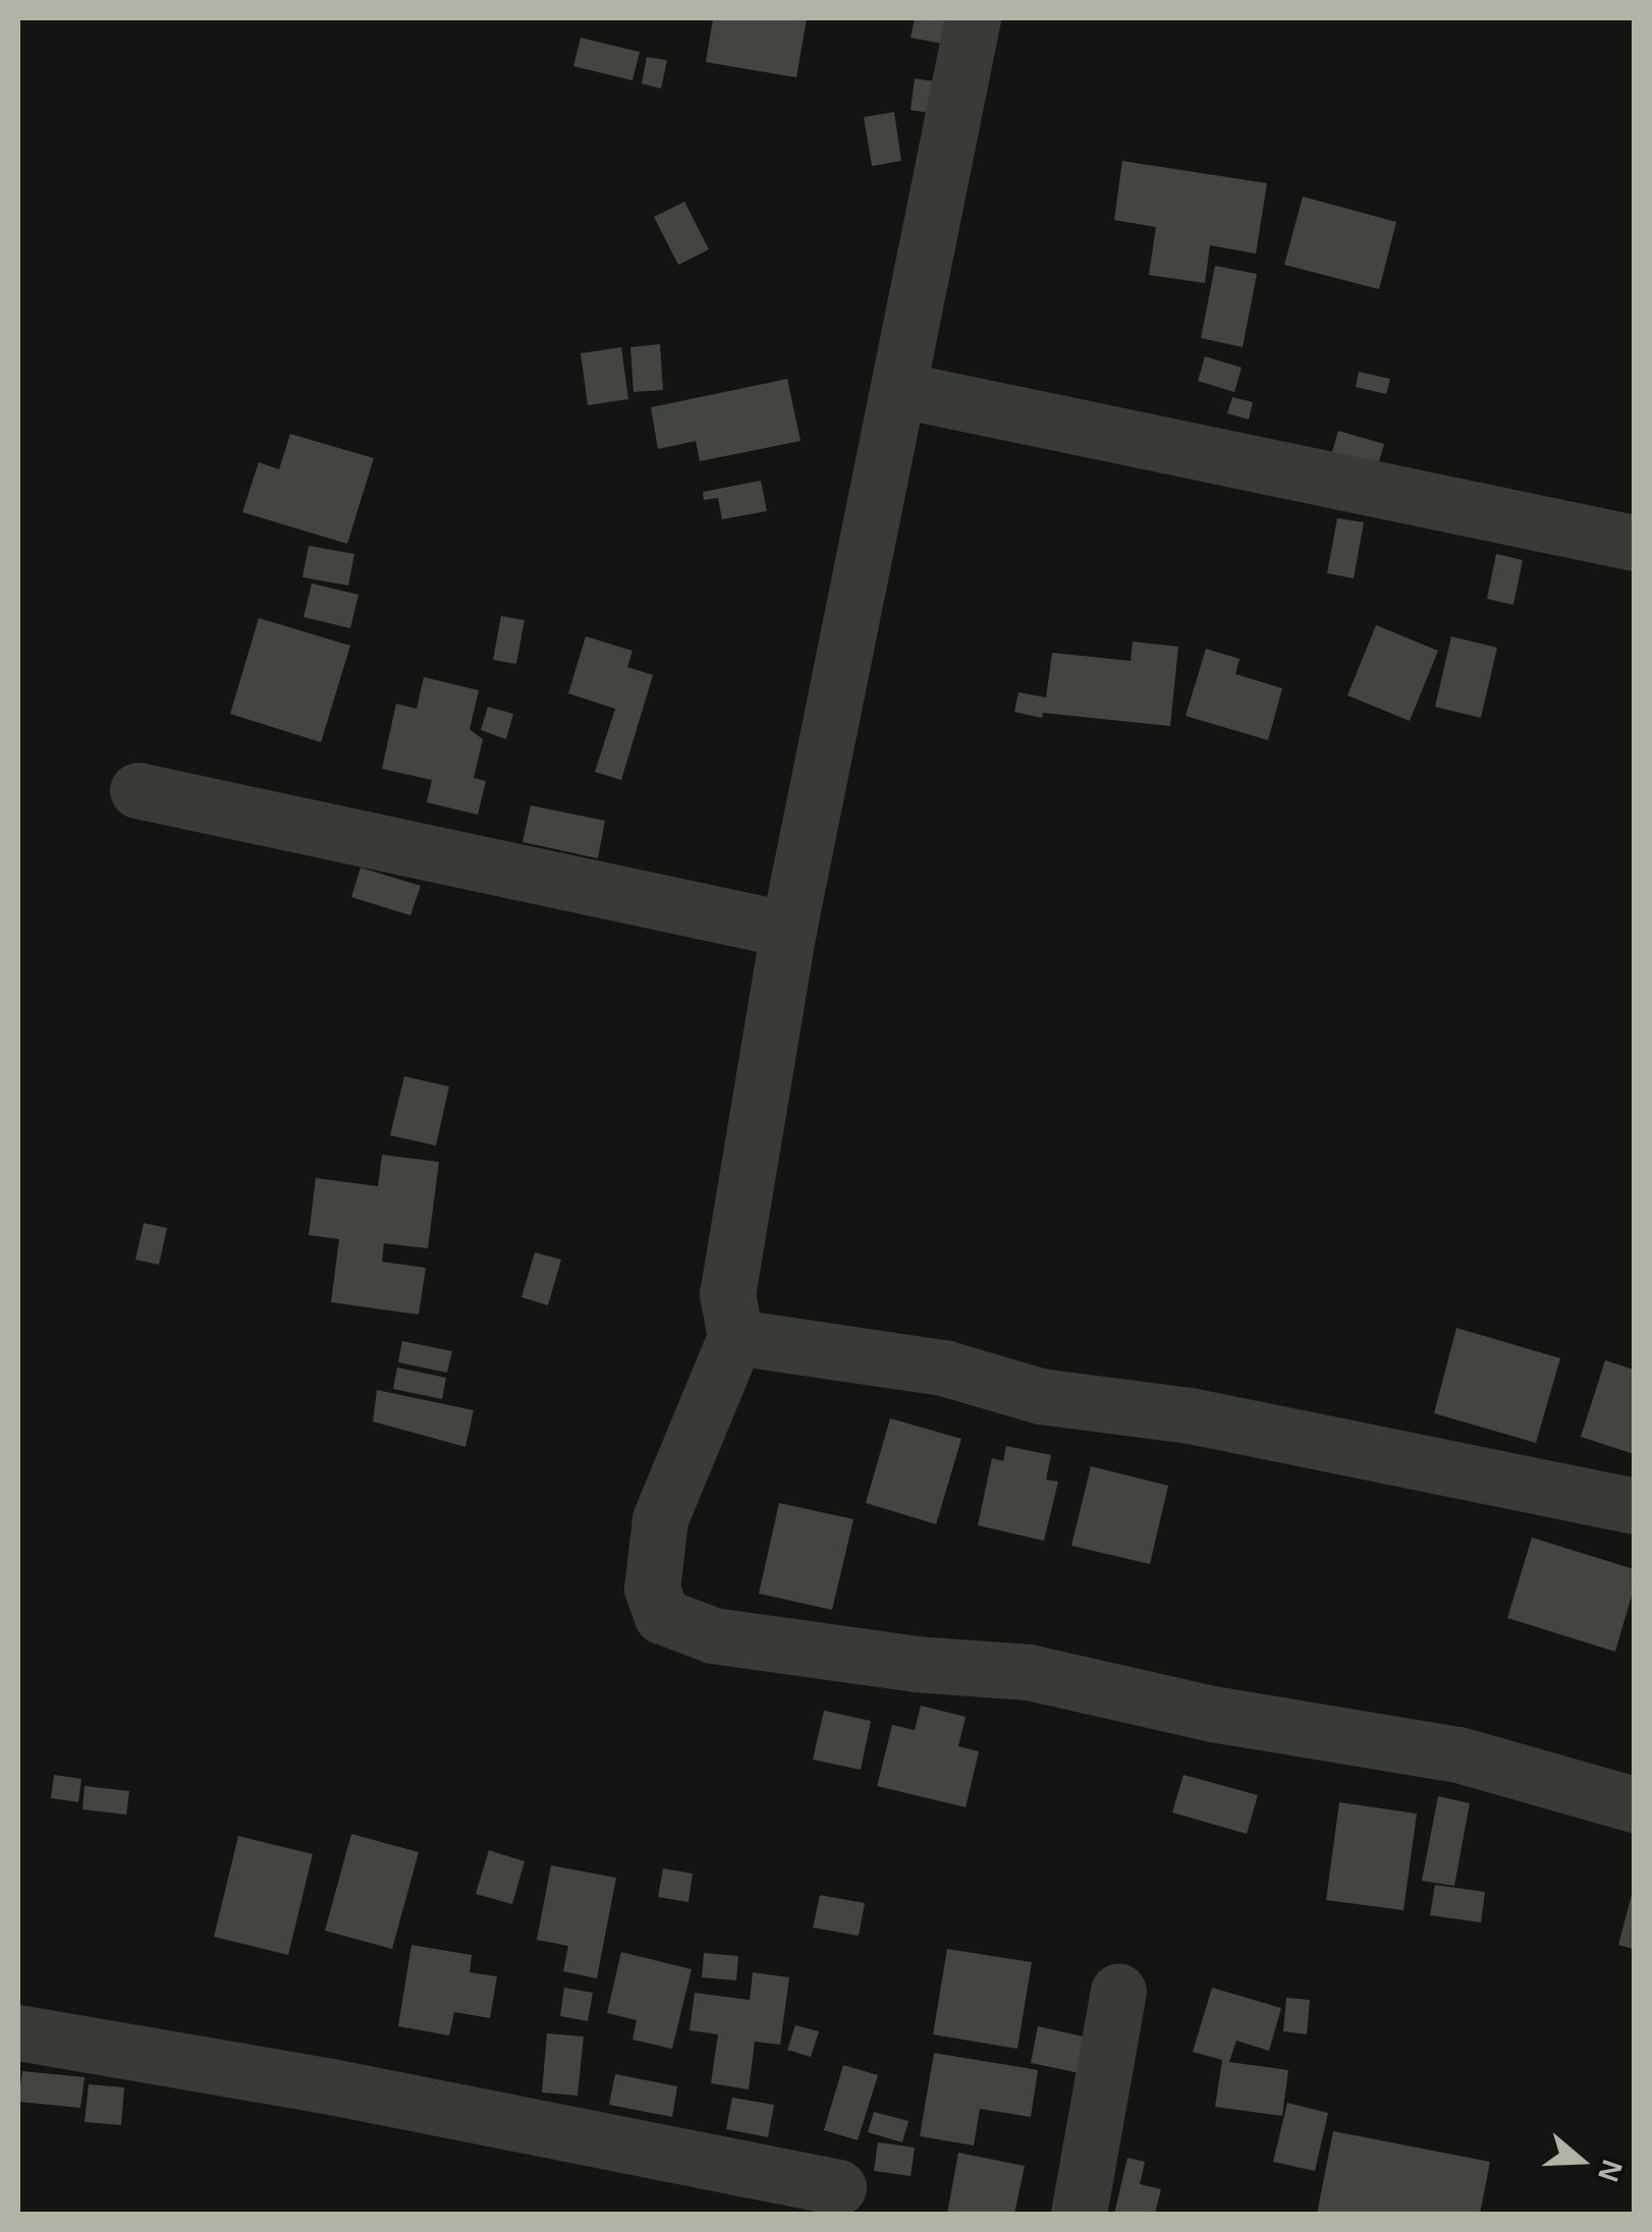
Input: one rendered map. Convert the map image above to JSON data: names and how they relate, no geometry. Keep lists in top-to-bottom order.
{
  "north": "right"
}
